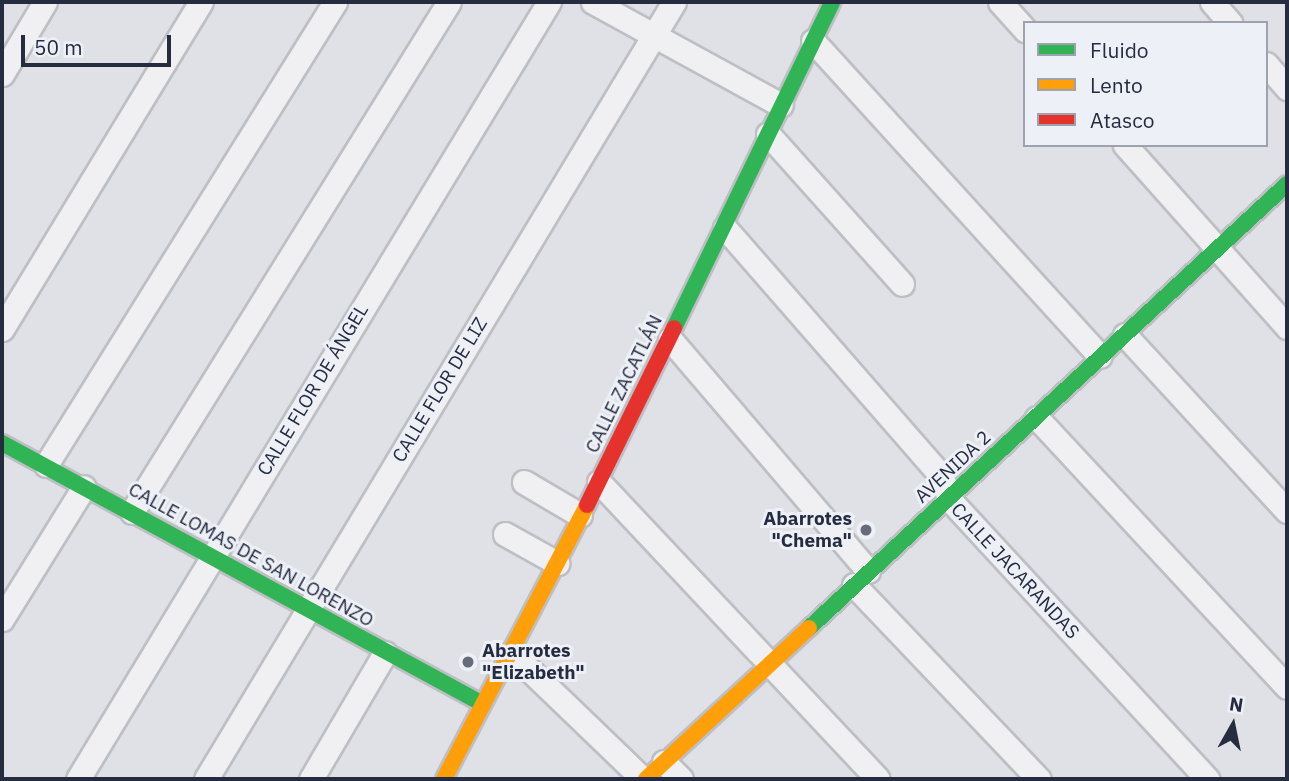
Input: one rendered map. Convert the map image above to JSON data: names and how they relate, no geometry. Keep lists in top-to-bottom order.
{
  "streets": {
    "street": [
      "CALLE ZACATLÁN",
      "CALLE FLOR DE ÁNGEL",
      "CALLE FLOR DE LIZ",
      "AVENIDA 2",
      "CALLE LOMAS DE SAN LORENZO",
      "CALLE JACARANDAS"
    ]
  },
  "crossings": [
    ["CALLE ZACATLÁN", "CALLE LOMAS DE SAN LORENZO"],
    ["CALLE ZACATLÁN", "CALLE JACARANDAS"],
    ["CALLE FLOR DE ÁNGEL", "CALLE LOMAS DE SAN LORENZO"],
    ["CALLE FLOR DE LIZ", "CALLE LOMAS DE SAN LORENZO"],
    ["AVENIDA 2", "CALLE JACARANDAS"]
  ],
  "places": ["Abarrotes \"Chema\"", "Abarrotes \"Elizabeth\""],
  "legend": ["Fluido", "Lento", "Atasco"],
  "scale_bar": "50 m",
  "north": "top"
}
